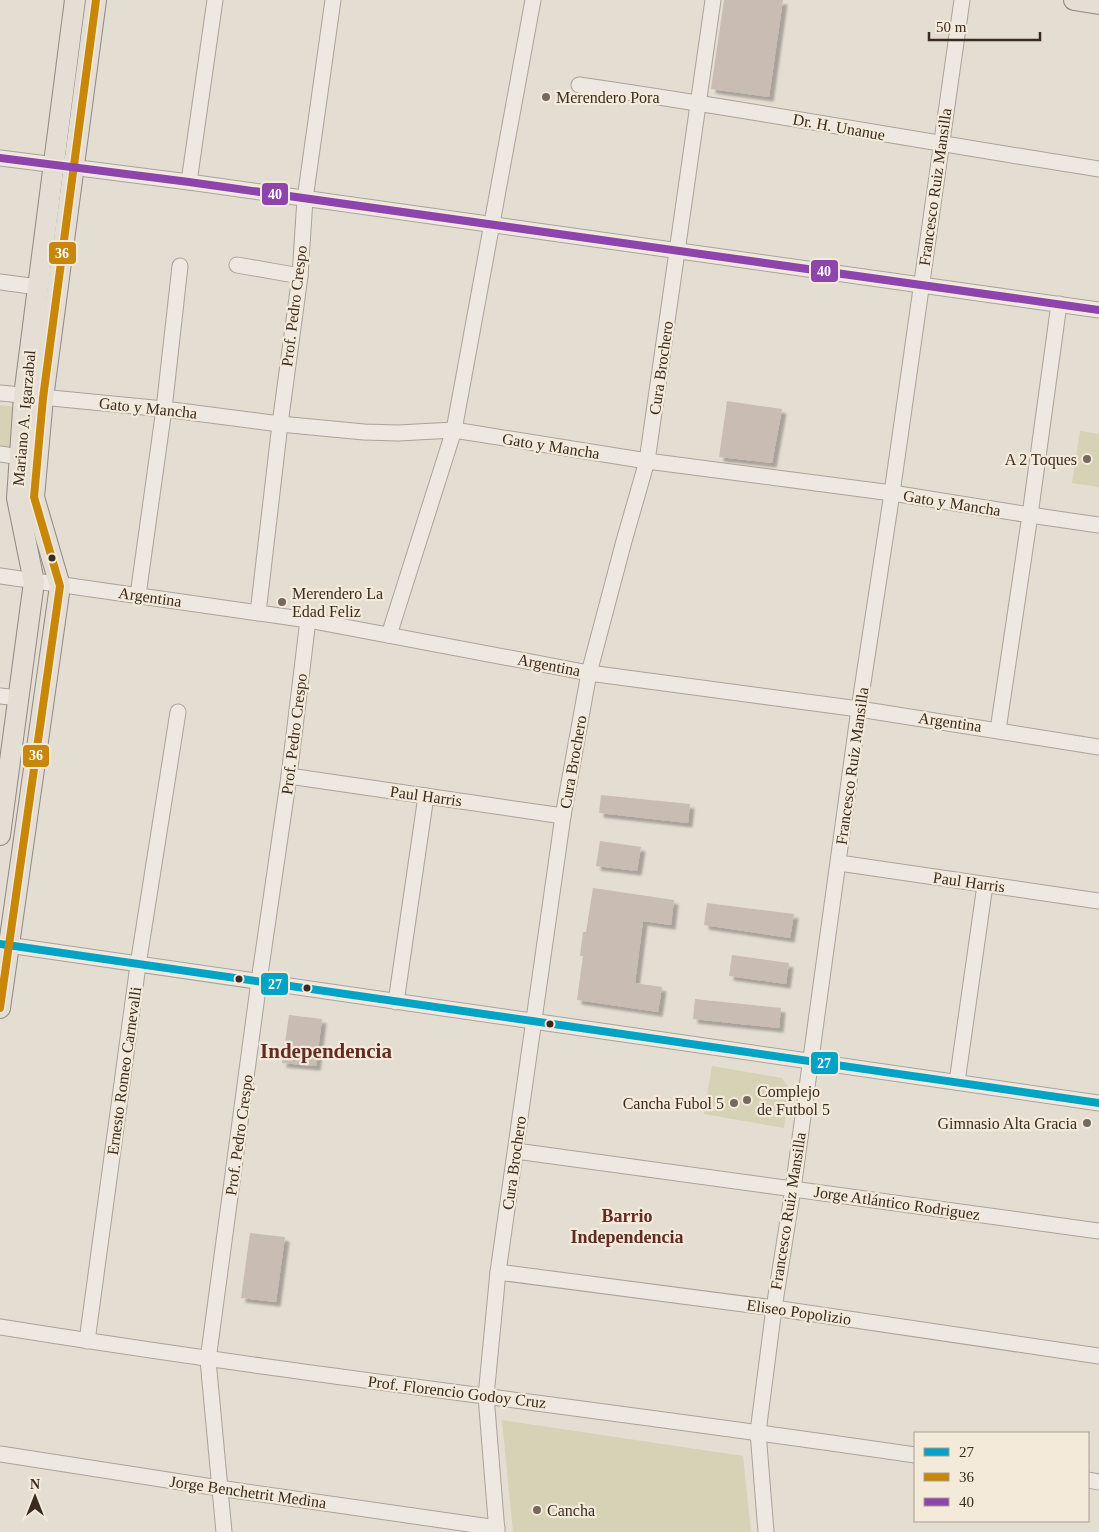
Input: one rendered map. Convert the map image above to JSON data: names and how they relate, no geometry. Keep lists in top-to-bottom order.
{
  "streets": {
    "main road": ["Mariano A. Igarzabal"],
    "street": [
      "Dr. H. Unanue",
      "Francesco Ruiz Mansilla",
      "Prof. Pedro Crespo",
      "Cura Brochero",
      "Gato y Mancha",
      "Argentina",
      "Paul Harris",
      "Ernesto Romeo Carnevalli",
      "Jorge Atlántico Rodriguez",
      "Eliseo Popolizio",
      "Prof. Florencio Godoy Cruz",
      "Jorge Benchetrit Medina"
    ]
  },
  "crossings": [
    ["Dr. H. Unanue", "Francesco Ruiz Mansilla"],
    ["Dr. H. Unanue", "Cura Brochero"],
    ["Francesco Ruiz Mansilla", "Gato y Mancha"],
    ["Francesco Ruiz Mansilla", "Argentina"],
    ["Francesco Ruiz Mansilla", "Paul Harris"],
    ["Francesco Ruiz Mansilla", "Jorge Atlántico Rodriguez"],
    ["Francesco Ruiz Mansilla", "Eliseo Popolizio"],
    ["Francesco Ruiz Mansilla", "Prof. Florencio Godoy Cruz"],
    ["Prof. Pedro Crespo", "Gato y Mancha"],
    ["Prof. Pedro Crespo", "Argentina"],
    ["Prof. Pedro Crespo", "Paul Harris"],
    ["Prof. Pedro Crespo", "Prof. Florencio Godoy Cruz"],
    ["Prof. Pedro Crespo", "Jorge Benchetrit Medina"],
    ["Cura Brochero", "Gato y Mancha"],
    ["Cura Brochero", "Argentina"],
    ["Cura Brochero", "Paul Harris"],
    ["Cura Brochero", "Jorge Atlántico Rodriguez"],
    ["Cura Brochero", "Eliseo Popolizio"],
    ["Cura Brochero", "Prof. Florencio Godoy Cruz"],
    ["Cura Brochero", "Jorge Benchetrit Medina"],
    ["Gato y Mancha", "Mariano A. Igarzabal"],
    ["Mariano A. Igarzabal", "Argentina"],
    ["Ernesto Romeo Carnevalli", "Prof. Florencio Godoy Cruz"]
  ],
  "districts": ["Independencia", "Barrio Independencia"],
  "places": [
    "Merendero Pora",
    "A 2 Toques",
    "Merendero La Edad Feliz",
    "Complejo de Futbol 5",
    "Cancha Fubol 5",
    "Gimnasio Alta Gracia",
    "Cancha"
  ],
  "lines": ["transit line 36", "transit line 40", "transit line 27"],
  "legend": ["27", "36", "40"],
  "scale_bar": "50 m",
  "north": "top"
}
